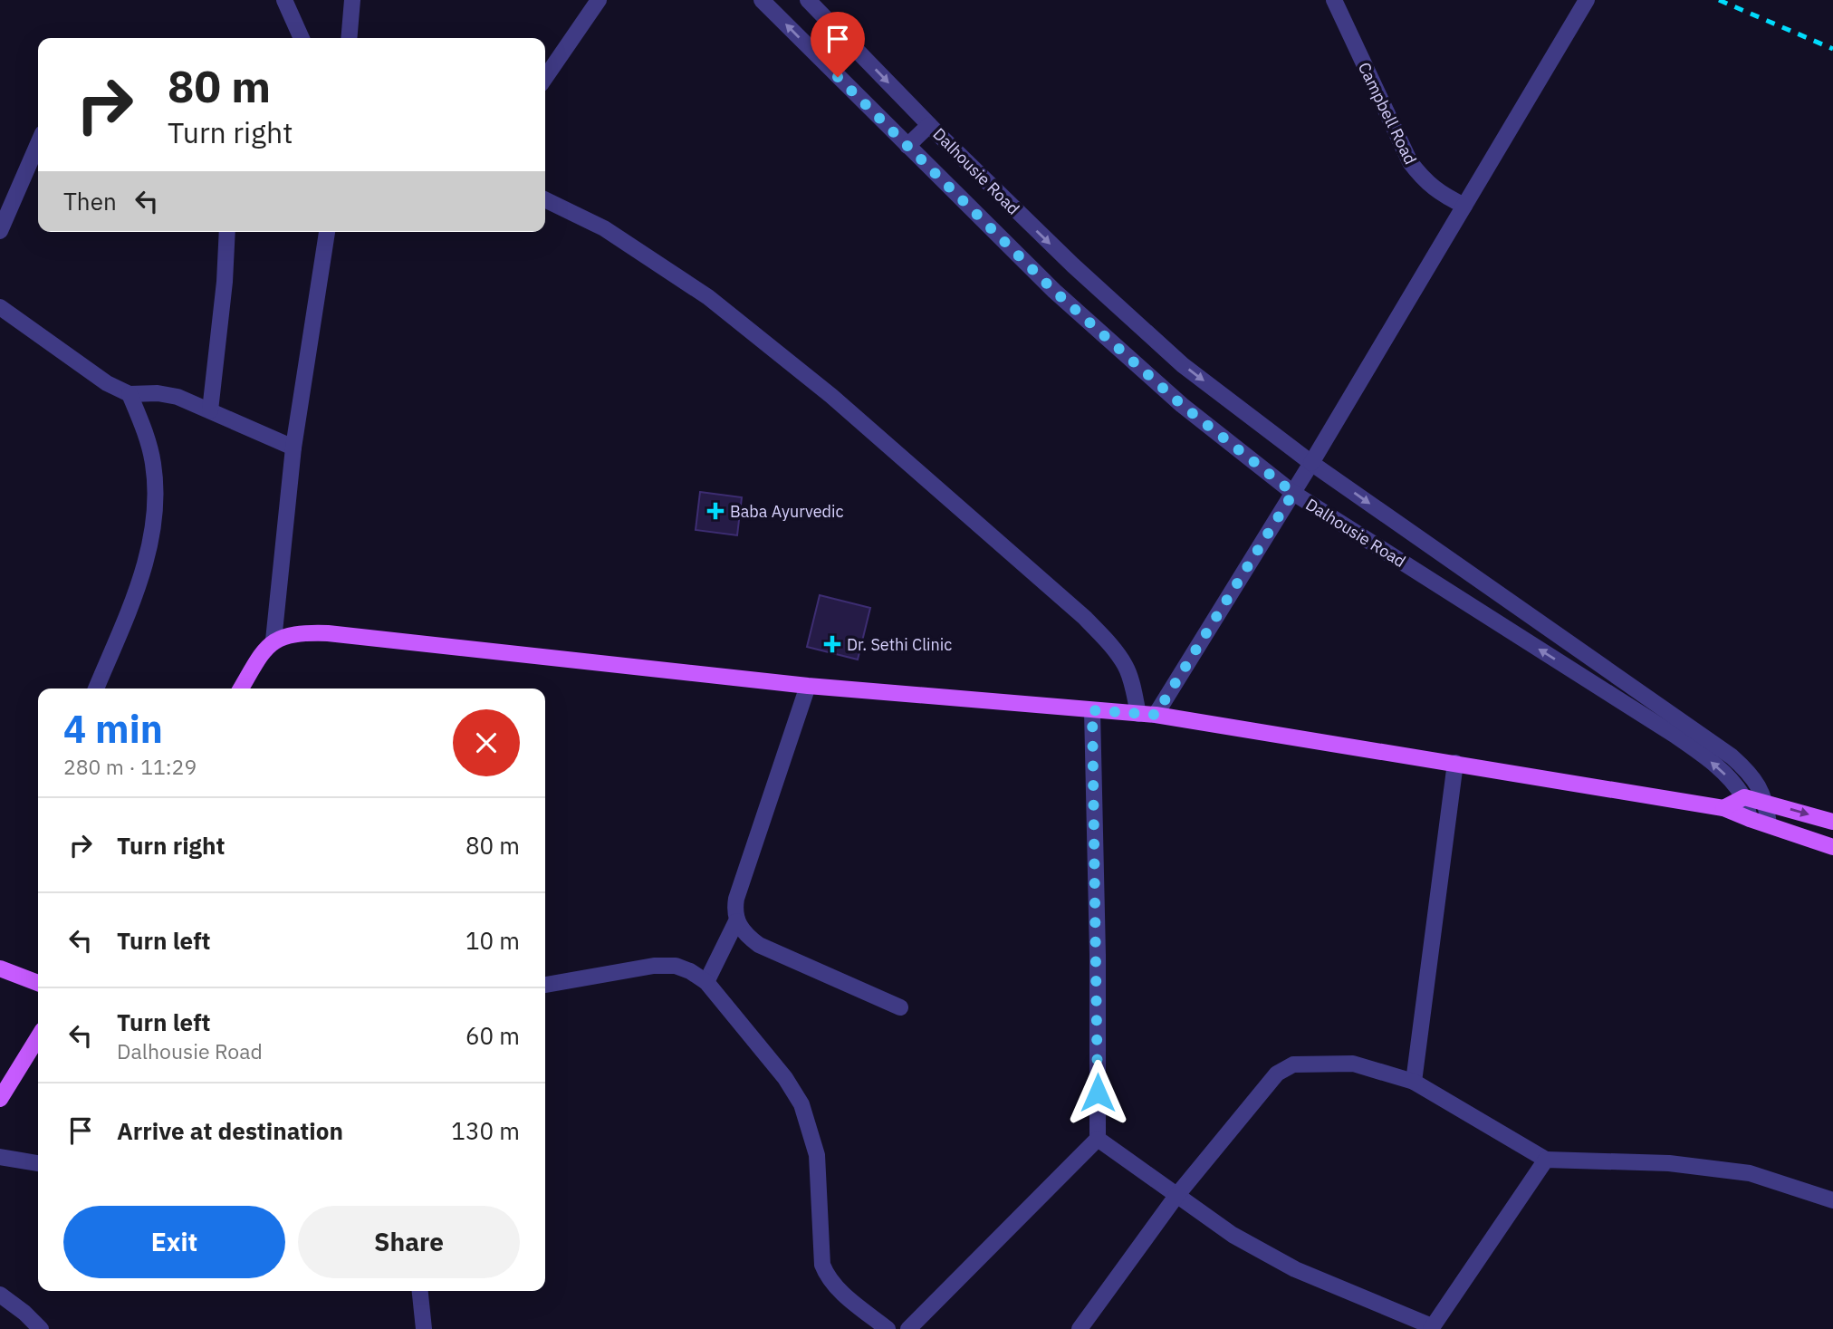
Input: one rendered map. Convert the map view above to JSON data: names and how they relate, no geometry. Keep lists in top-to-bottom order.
{
  "streets": {
    "street": ["Campbell Road", "Dalhousie Road"]
  },
  "places": {
    "health": ["Baba Ayurvedic", "Dr. Sethi Clinic"]
  },
  "page": {
    "turn": ["80 m", "Turn right"],
    "then": "Then",
    "heading": ["4 min", "280 m · 11:29"],
    "list": [
      {
        "name": "Turn right",
        "value": "80 m"
      },
      {
        "name": "Turn left",
        "value": "10 m"
      },
      {
        "name": "Turn left",
        "note": "Dalhousie Road",
        "value": "60 m"
      },
      {
        "name": "Arrive at destination",
        "value": "130 m"
      }
    ],
    "buttons": ["Exit", "Share"]
  }
}
